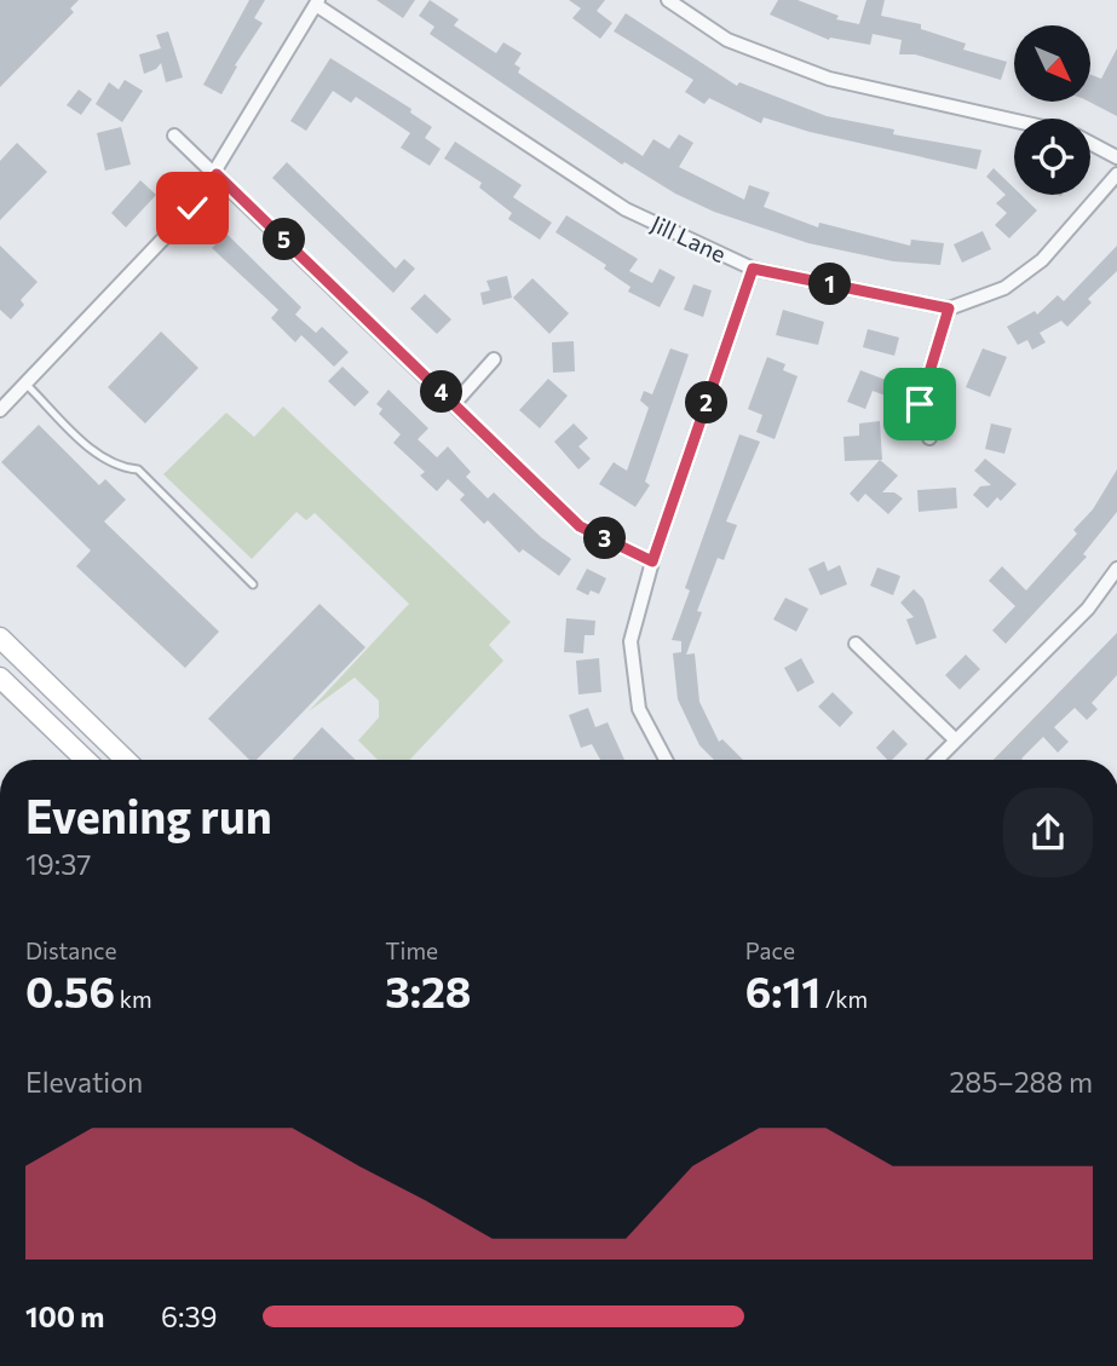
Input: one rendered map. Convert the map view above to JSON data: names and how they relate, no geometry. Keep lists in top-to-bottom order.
{
  "streets": {
    "street": ["Jill Lane"]
  },
  "north": "bottom right",
  "page": {
    "pins": [
      "5",
      "1",
      "4",
      "2",
      "3"
    ],
    "heading": ["Evening run", "19:37"],
    "stats": [
      ["Distance", "0.56 km"],
      ["Time", "3:28"],
      ["Pace", "6:11 /km"]
    ],
    "chart": ["Elevation", "285–288 m"],
    "list": [
      {
        "name": "100 m",
        "note": "6:39"
      }
    ]
  }
}
